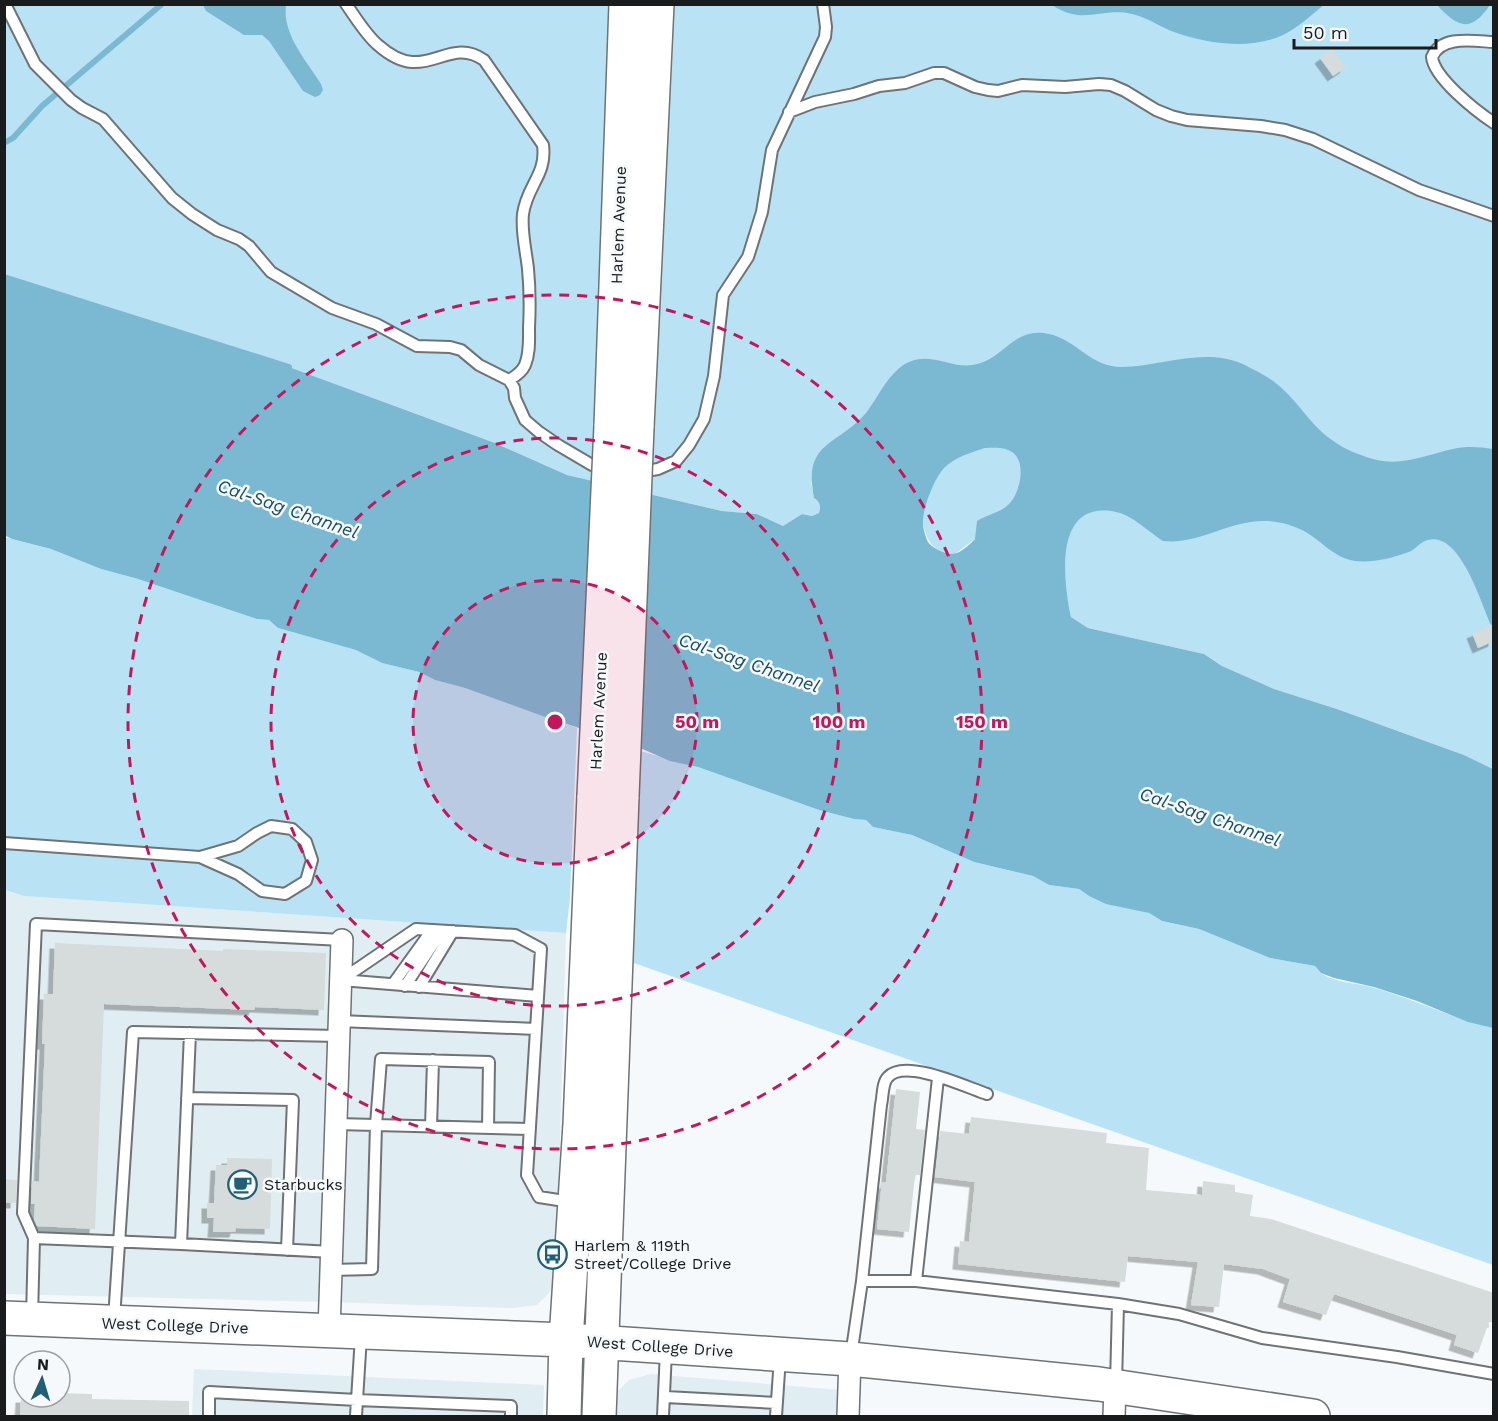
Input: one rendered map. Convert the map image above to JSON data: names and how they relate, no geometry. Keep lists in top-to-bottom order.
{
  "streets": {
    "main road": ["Harlem Avenue", "West College Drive"]
  },
  "crossings": [
    ["Harlem Avenue", "West College Drive"]
  ],
  "water": ["Cal-Sag Channel"],
  "places": {
    "cafe": ["Starbucks"],
    "bus stop": ["Harlem & 119th Street/College Drive"]
  },
  "scale_bar": "50 m",
  "north": "top",
  "rings": ["50 m", "100 m", "150 m"]
}
